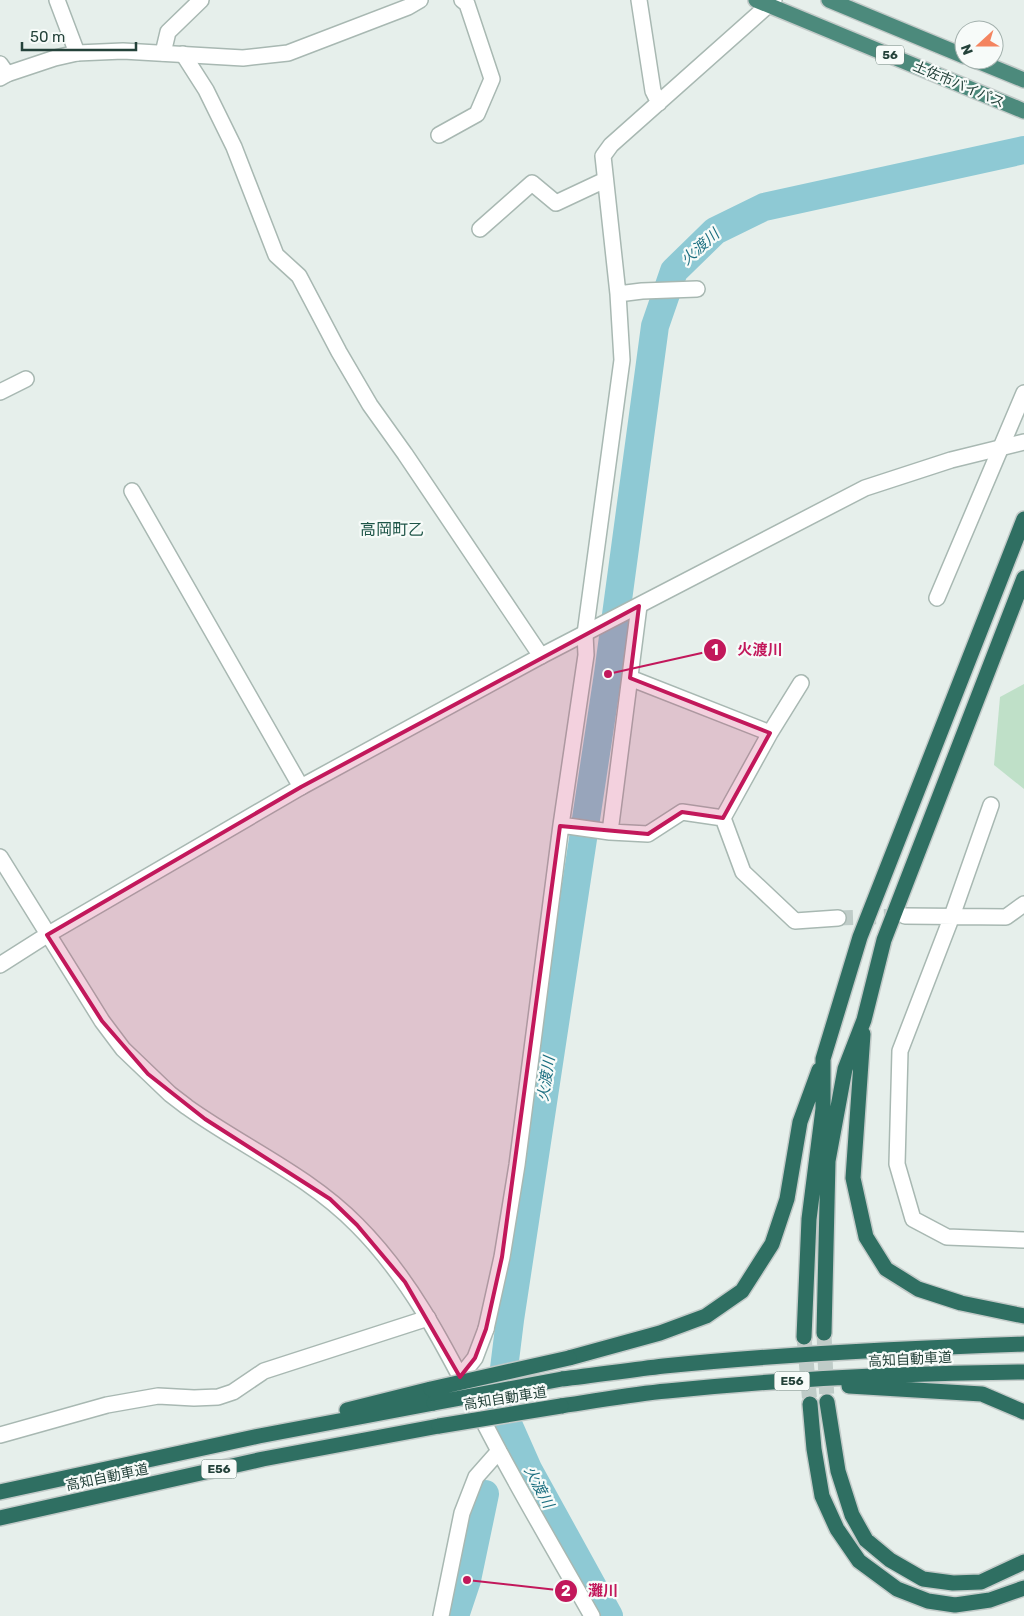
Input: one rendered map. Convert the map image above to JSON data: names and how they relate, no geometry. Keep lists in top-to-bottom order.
{
  "streets": {
    "highway": [
      "56",
      "土佐市バイパス",
      "高知自動車道",
      "E56"
    ]
  },
  "districts": ["高岡町乙"],
  "water": ["火渡川"],
  "places": ["火渡川", "灘川"],
  "scale_bar": "50 m",
  "north": "left"
}
